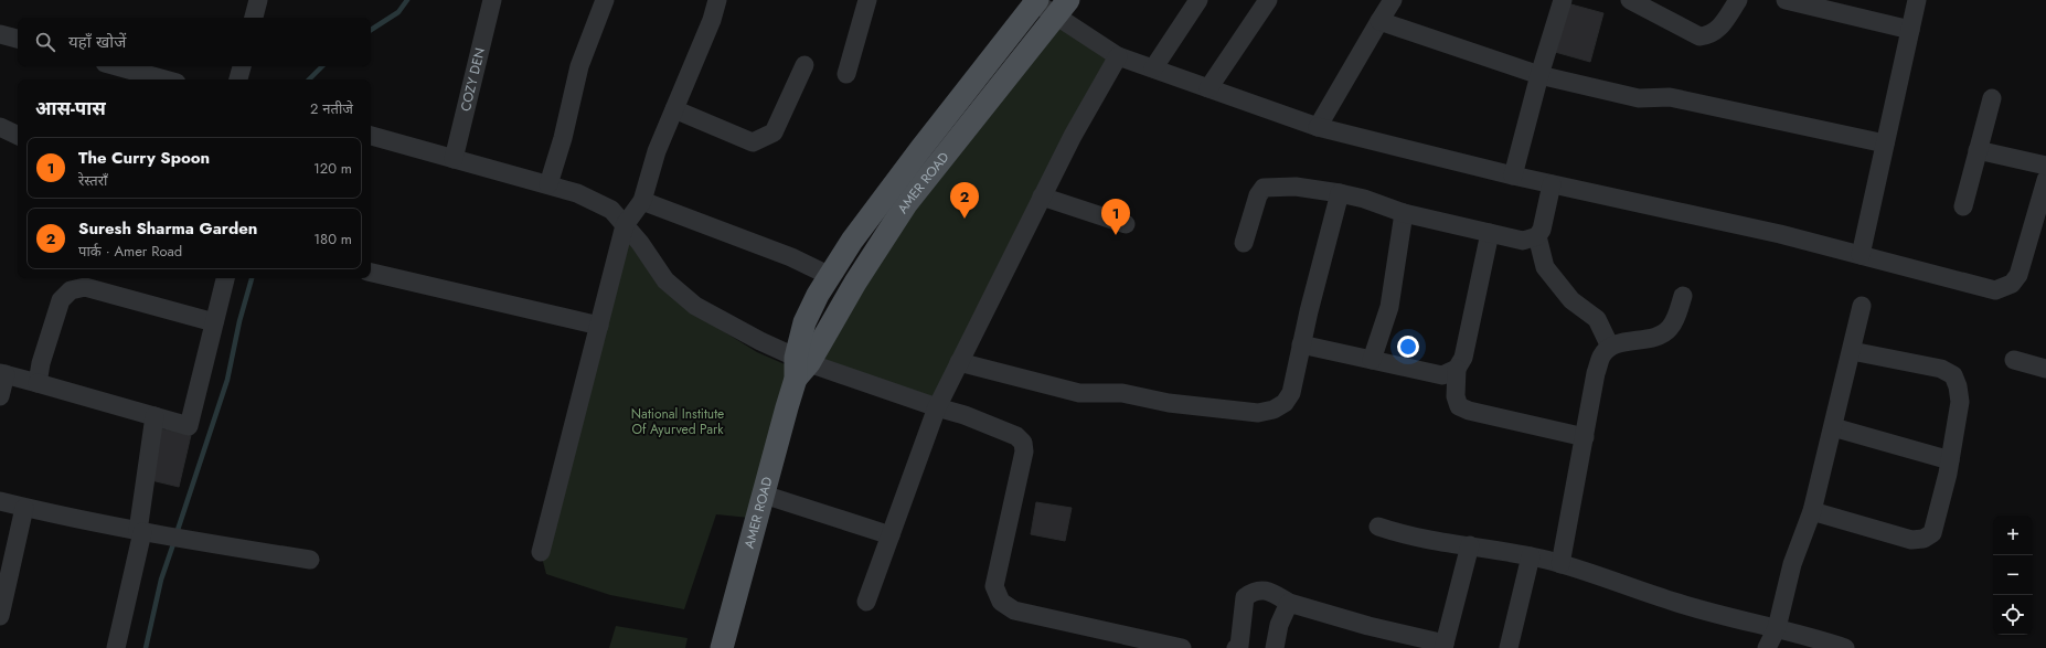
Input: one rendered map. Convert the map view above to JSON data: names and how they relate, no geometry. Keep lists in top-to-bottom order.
{
  "streets": {
    "main road": ["AMER ROAD"],
    "street": ["COZY DEN"]
  },
  "parks": ["National Institute Of Ayurved Park"],
  "page": {
    "search": "यहाँ खोजें",
    "heading": ["आस-पास", "2 नतीजे"],
    "list": [
      {
        "mark": "1",
        "name": "The Curry Spoon",
        "note": "रेस्तराँ",
        "value": "120 m"
      },
      {
        "mark": "2",
        "name": "Suresh Sharma Garden",
        "note": "पार्क · Amer Road",
        "value": "180 m"
      }
    ],
    "pins": ["2", "1"],
    "map_buttons": ["+", "−"]
  }
}
